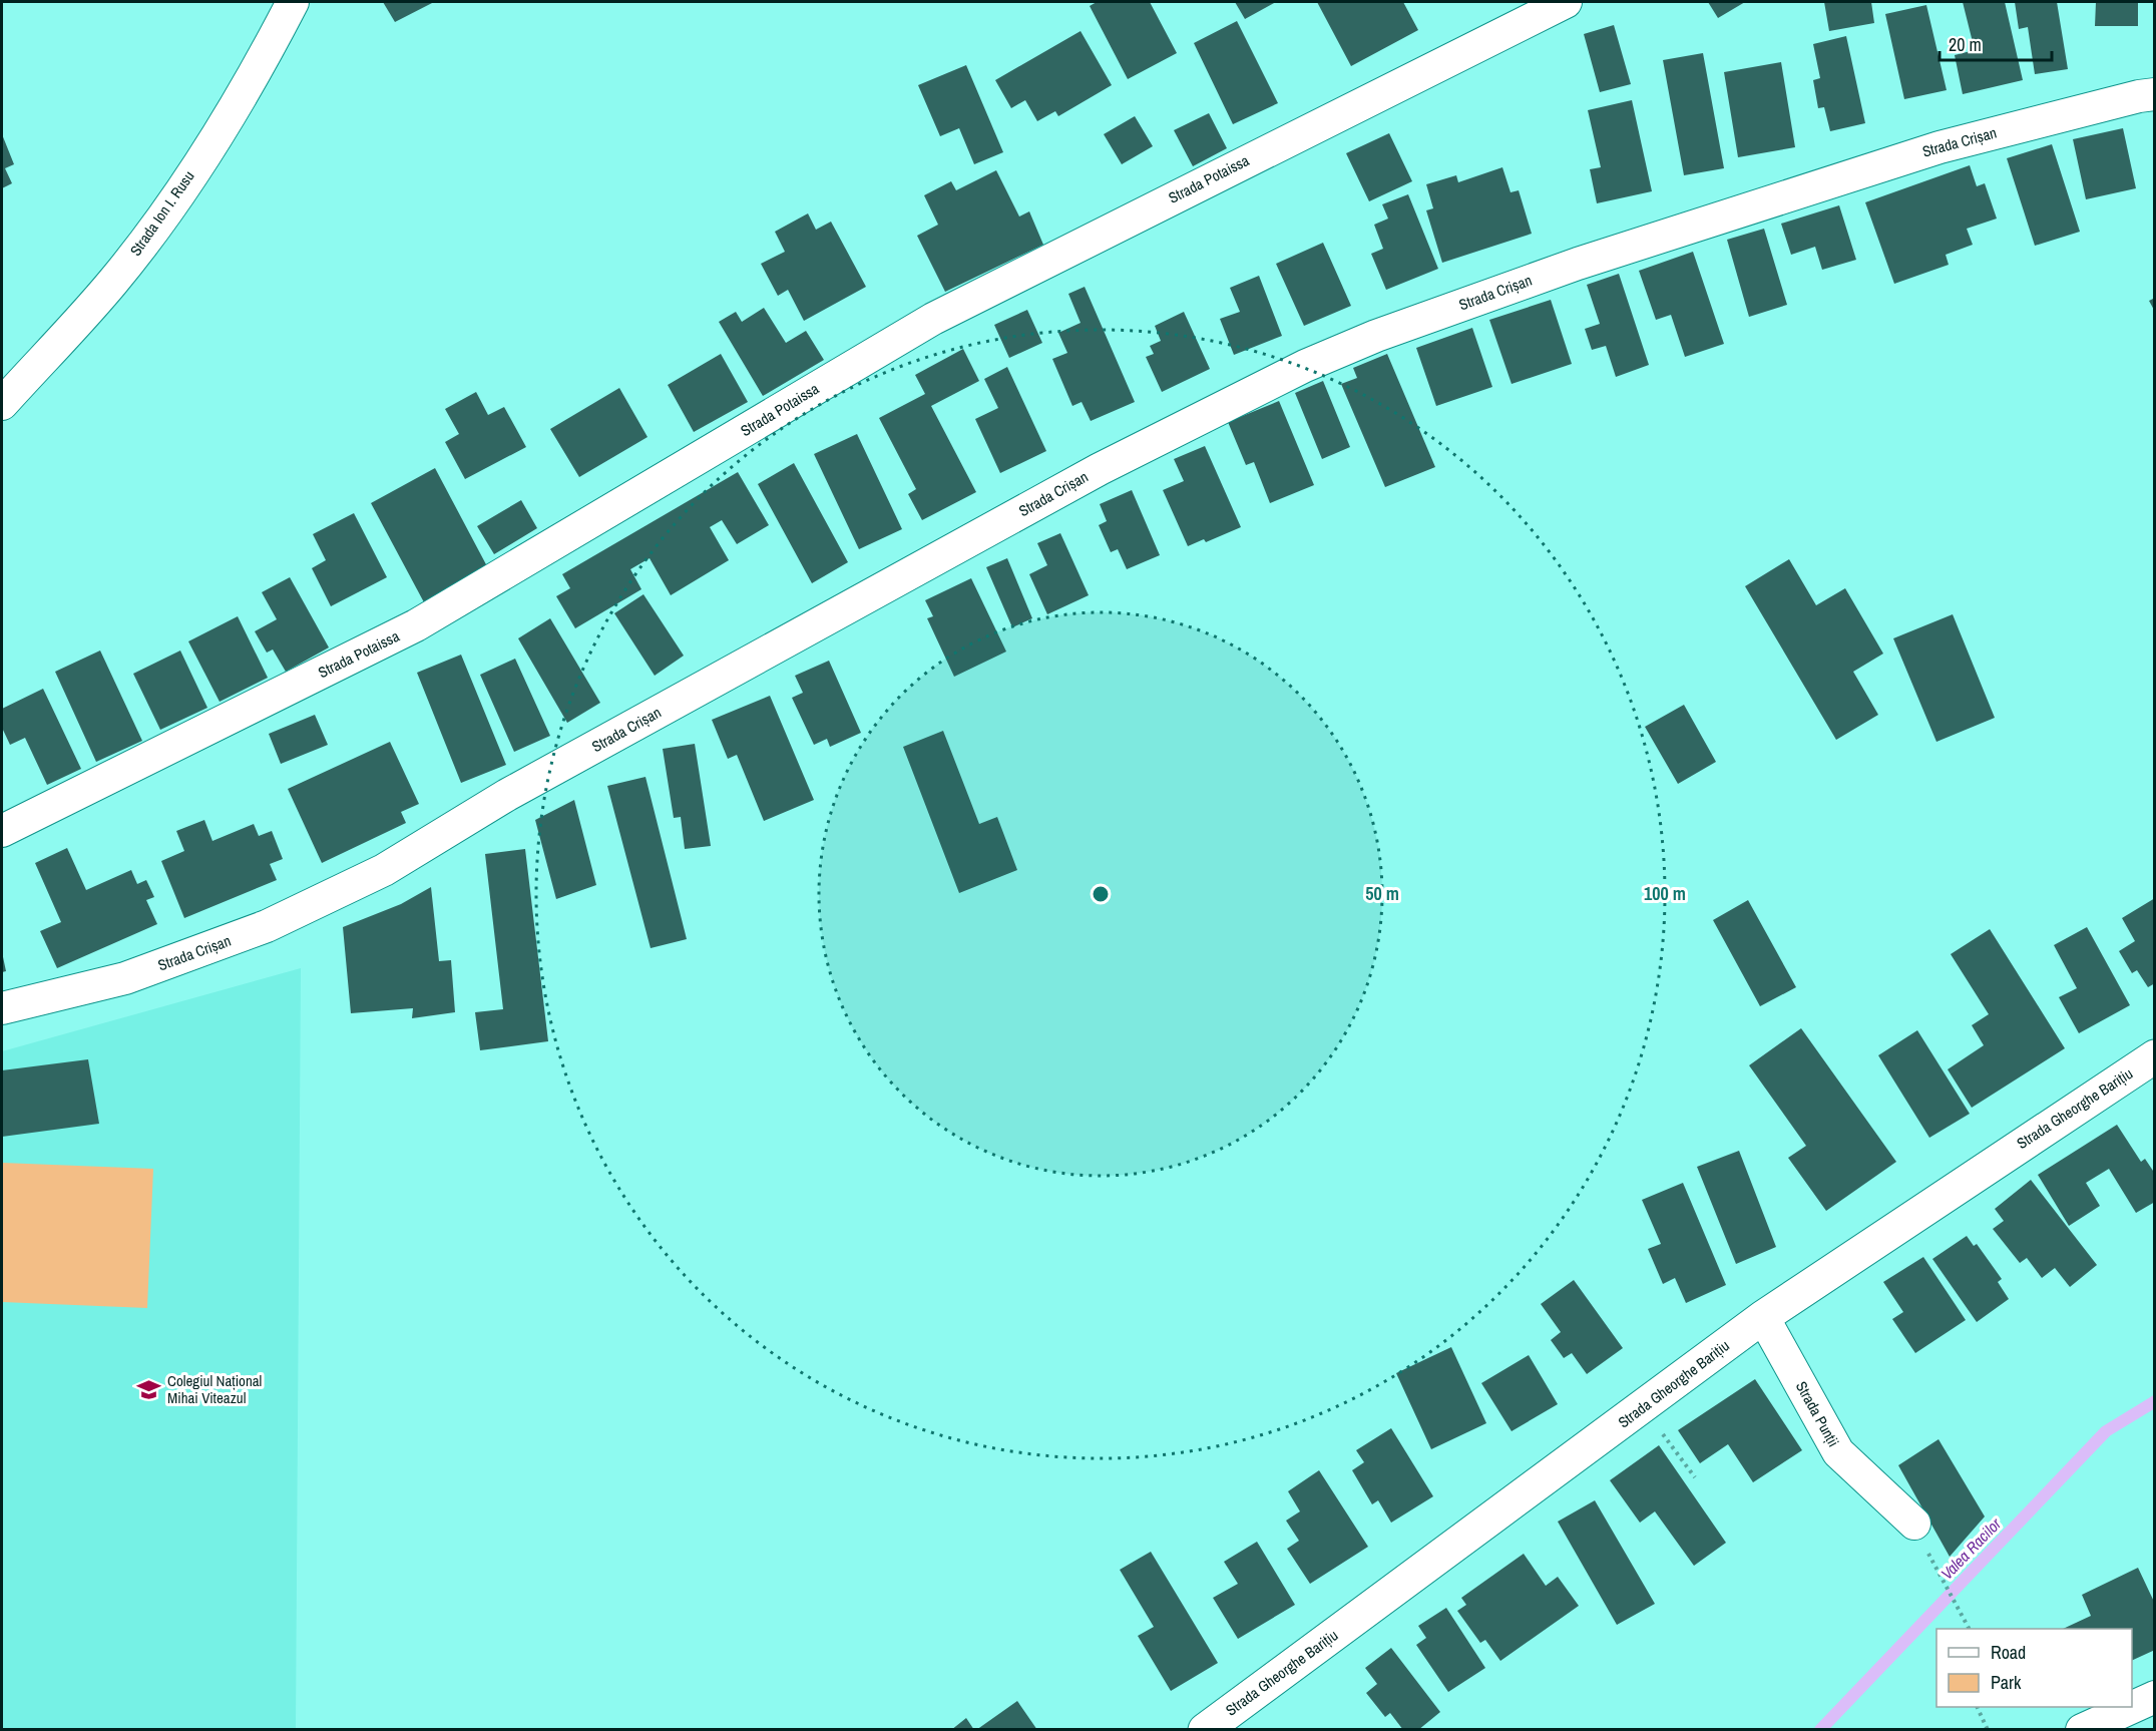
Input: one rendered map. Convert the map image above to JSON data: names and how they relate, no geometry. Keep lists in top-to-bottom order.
{
  "streets": {
    "main road": ["Strada Gheorghe Barițiu"],
    "street": [
      "Strada Crișan",
      "Strada Potaissa",
      "Strada Ion I. Rusu",
      "Strada Punții"
    ]
  },
  "crossings": [
    ["Strada Gheorghe Barițiu", "Strada Punții"]
  ],
  "water": ["Valea Racilor"],
  "places": {
    "school or university": ["Colegiul Național Mihai Viteazul"]
  },
  "legend": ["Road", "Park"],
  "scale_bar": "20 m",
  "rings": ["50 m", "100 m"]
}
